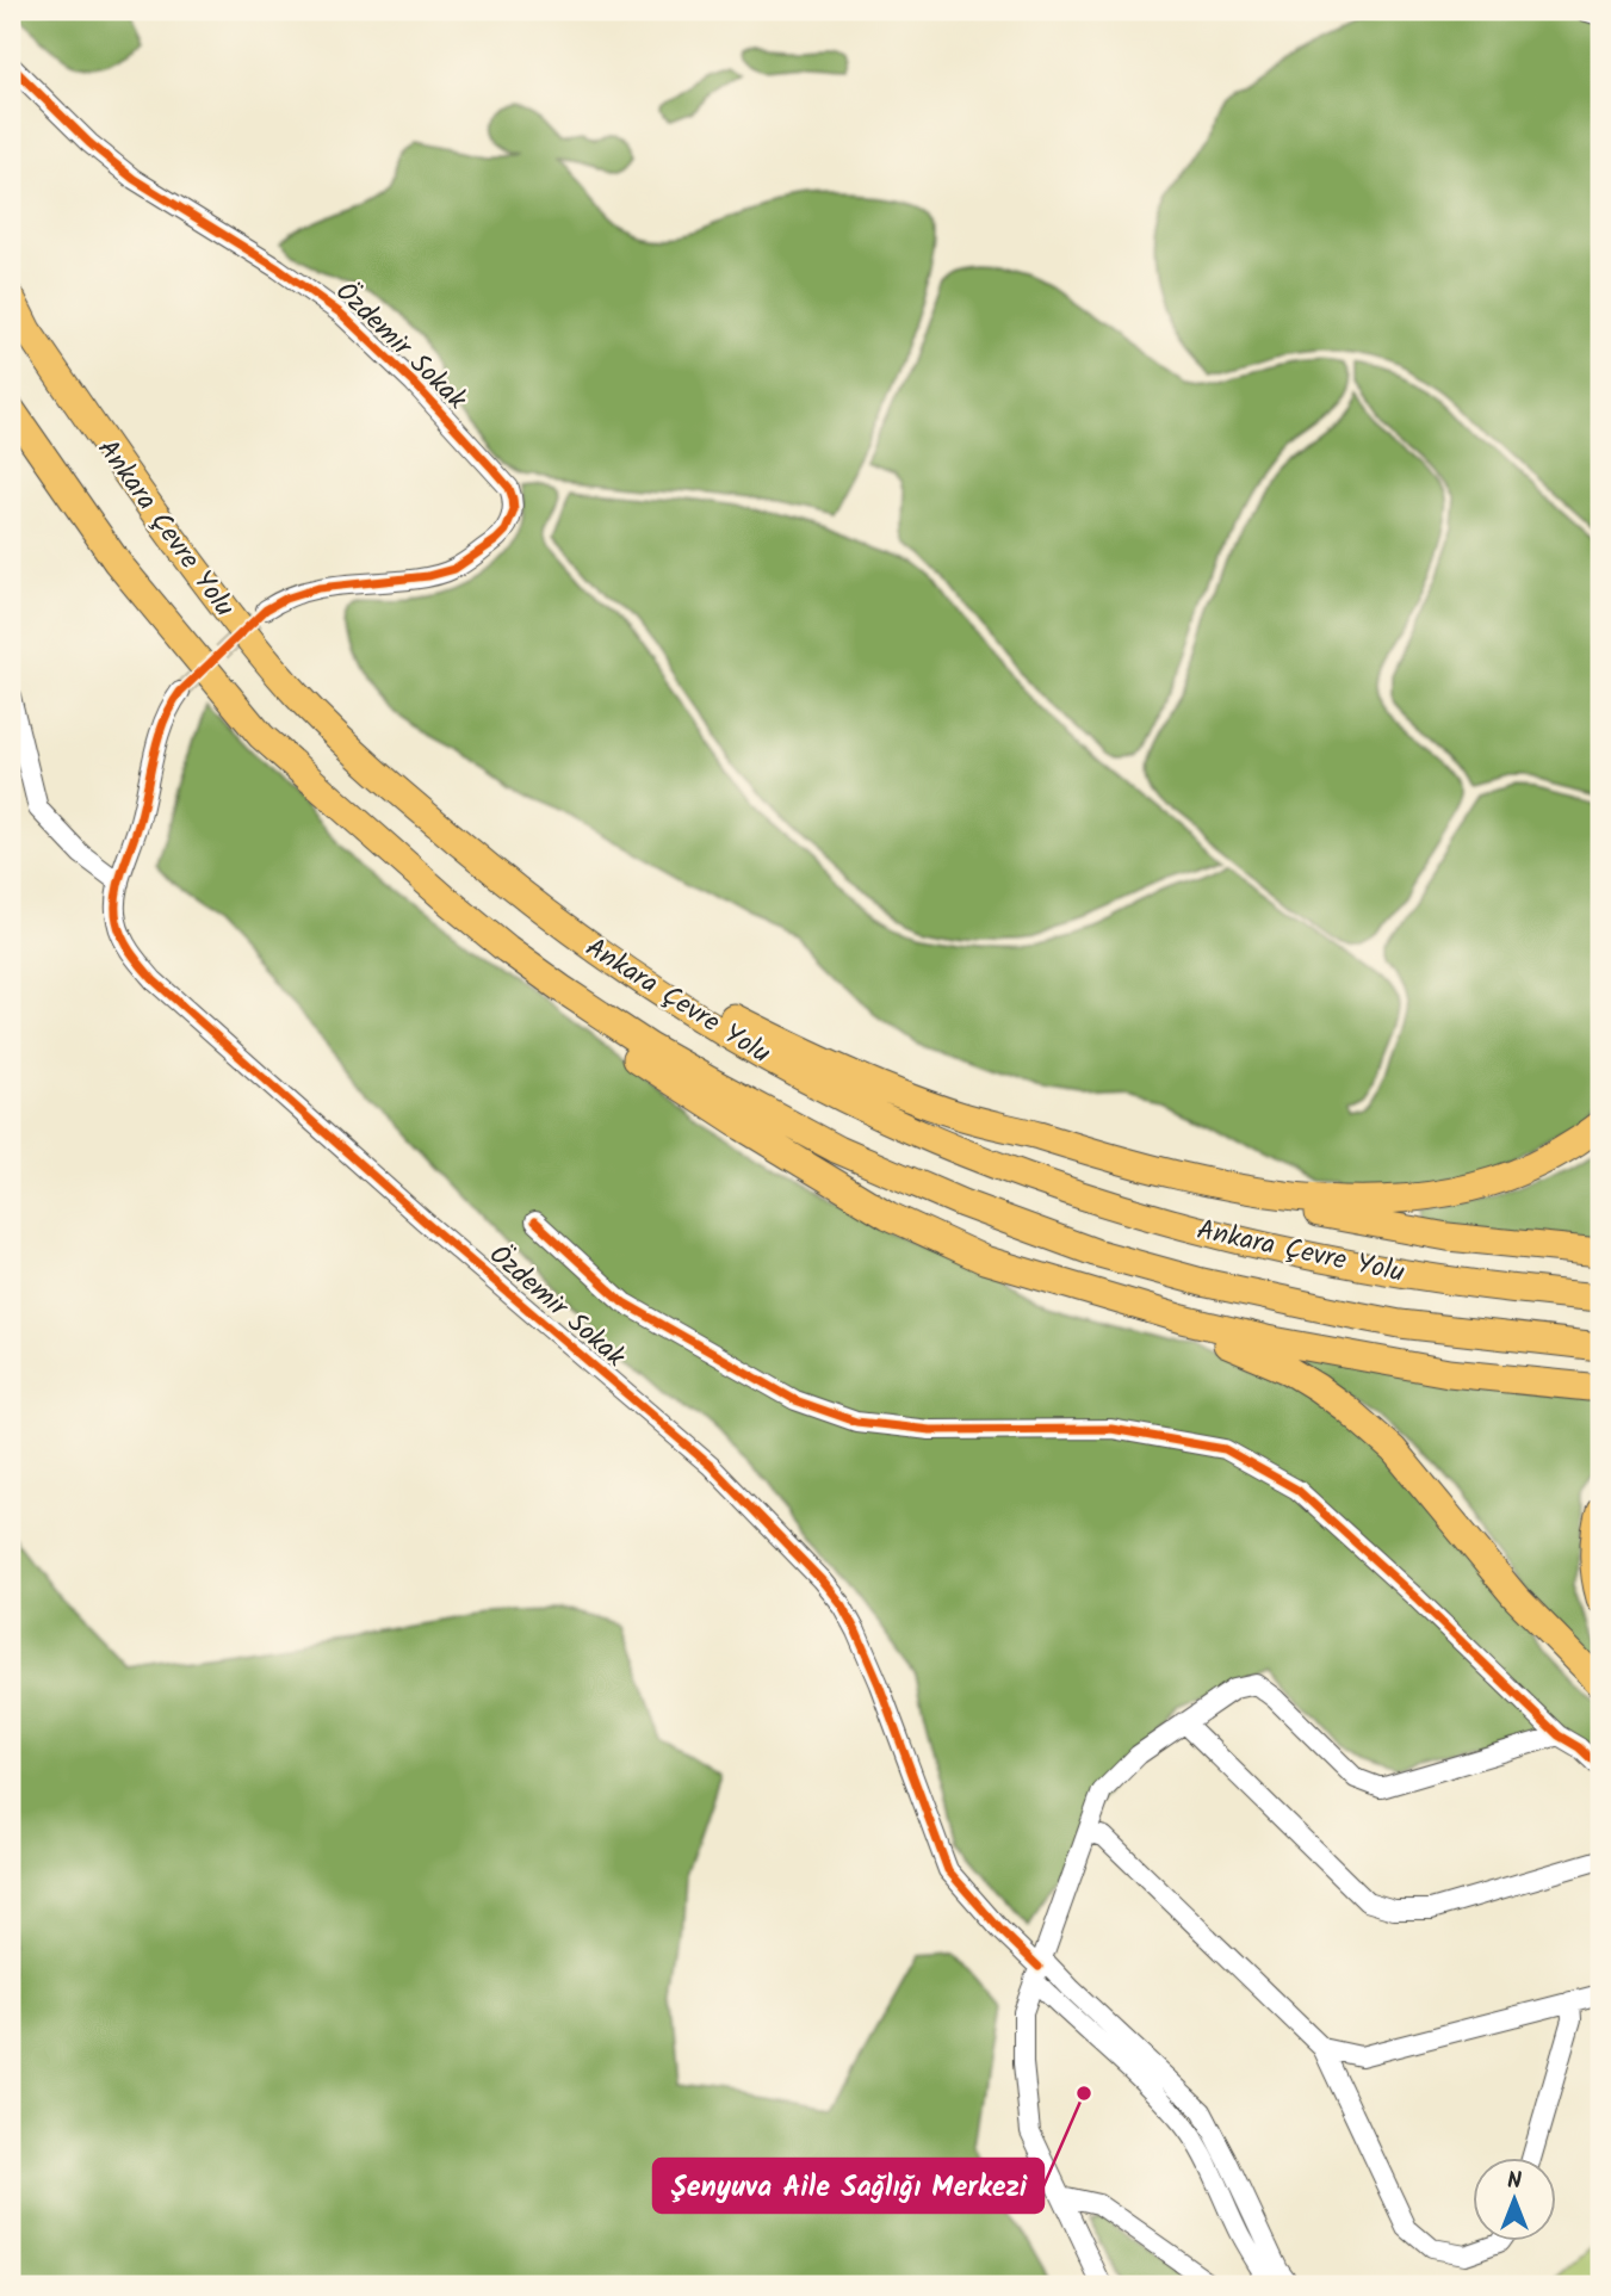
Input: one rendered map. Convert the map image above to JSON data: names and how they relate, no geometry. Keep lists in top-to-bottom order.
{
  "streets": {
    "highway": ["Ankara Çevre Yolu"],
    "street": ["Özdemir Sokak"]
  },
  "places": ["Şenyuva Aile Sağlığı Merkezi"],
  "north": "top"
}
